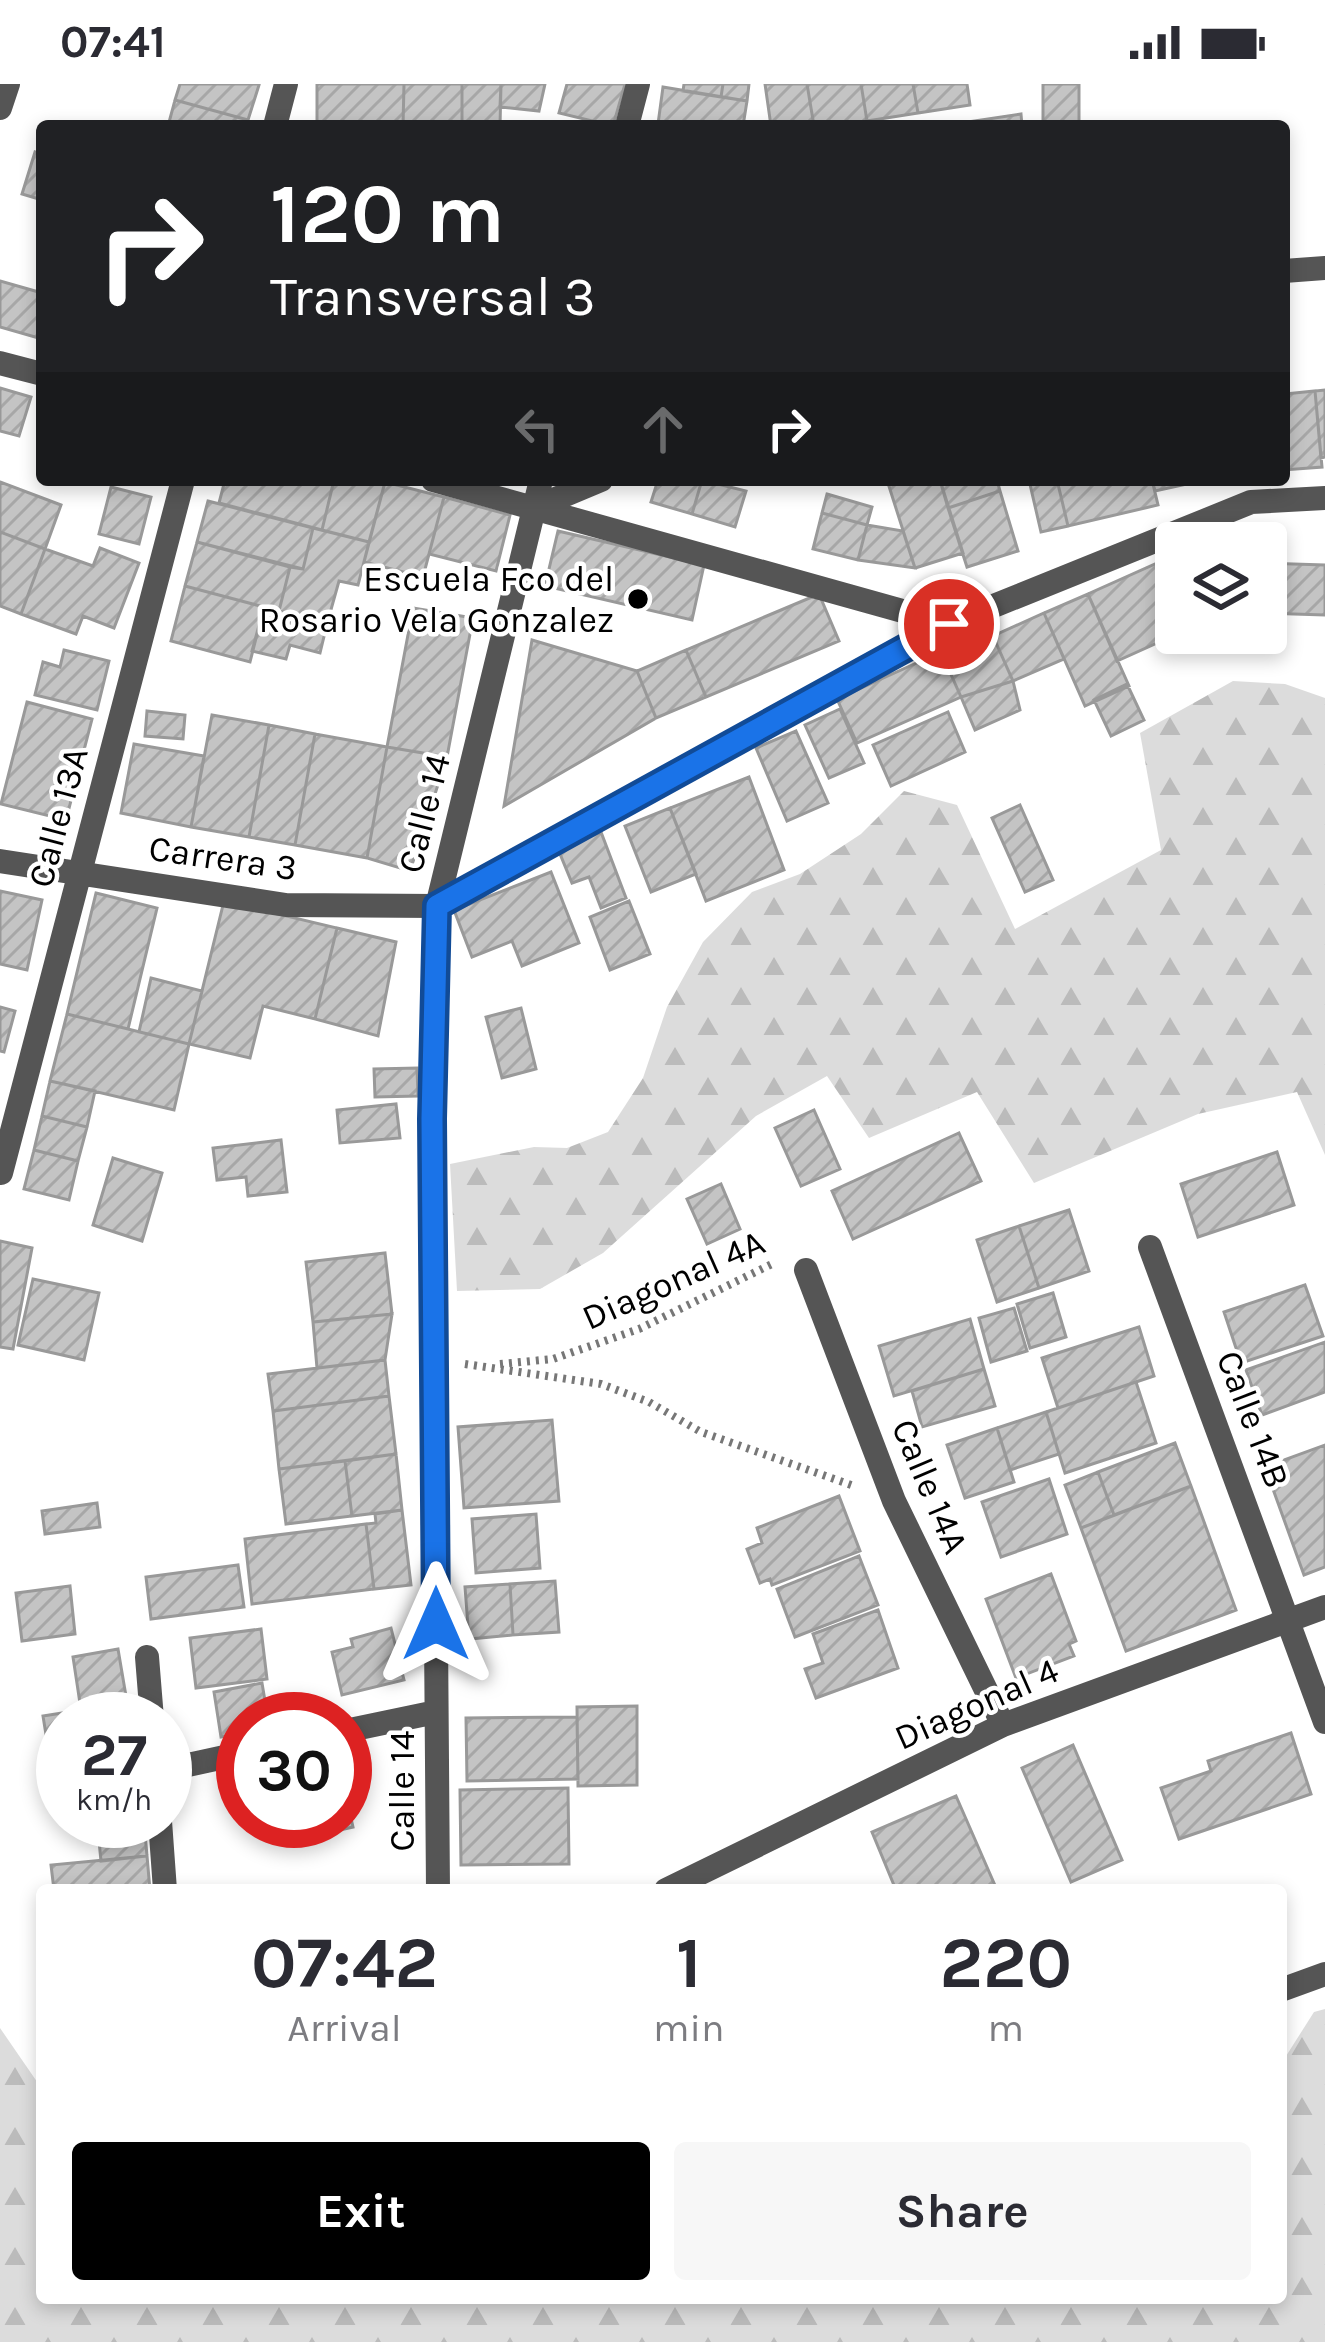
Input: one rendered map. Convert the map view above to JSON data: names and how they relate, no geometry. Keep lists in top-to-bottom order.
{
  "streets": {
    "street": [
      "Calle 14",
      "Calle 13A",
      "Carrera 3",
      "Calle 14B",
      "Calle 14A",
      "Diagonal 4"
    ],
    "path": ["Diagonal 4A"]
  },
  "crossings": [
    ["Calle 14", "Carrera 3"],
    ["Calle 13A", "Carrera 3"],
    ["Diagonal 4A", "Calle 14A"],
    ["Calle 14B", "Diagonal 4"],
    ["Calle 14A", "Diagonal 4"]
  ],
  "places": ["Escuela Fco del Rosario Vela Gonzalez"],
  "page": {
    "status": "07:41",
    "turn": ["120 m", "Transversal 3"],
    "speed": "27 km/h",
    "limit": "30",
    "eta": [
      "07:42",
      "Arrival",
      "1",
      "min",
      "220",
      "m"
    ],
    "buttons": ["Exit", "Share"]
  }
}
